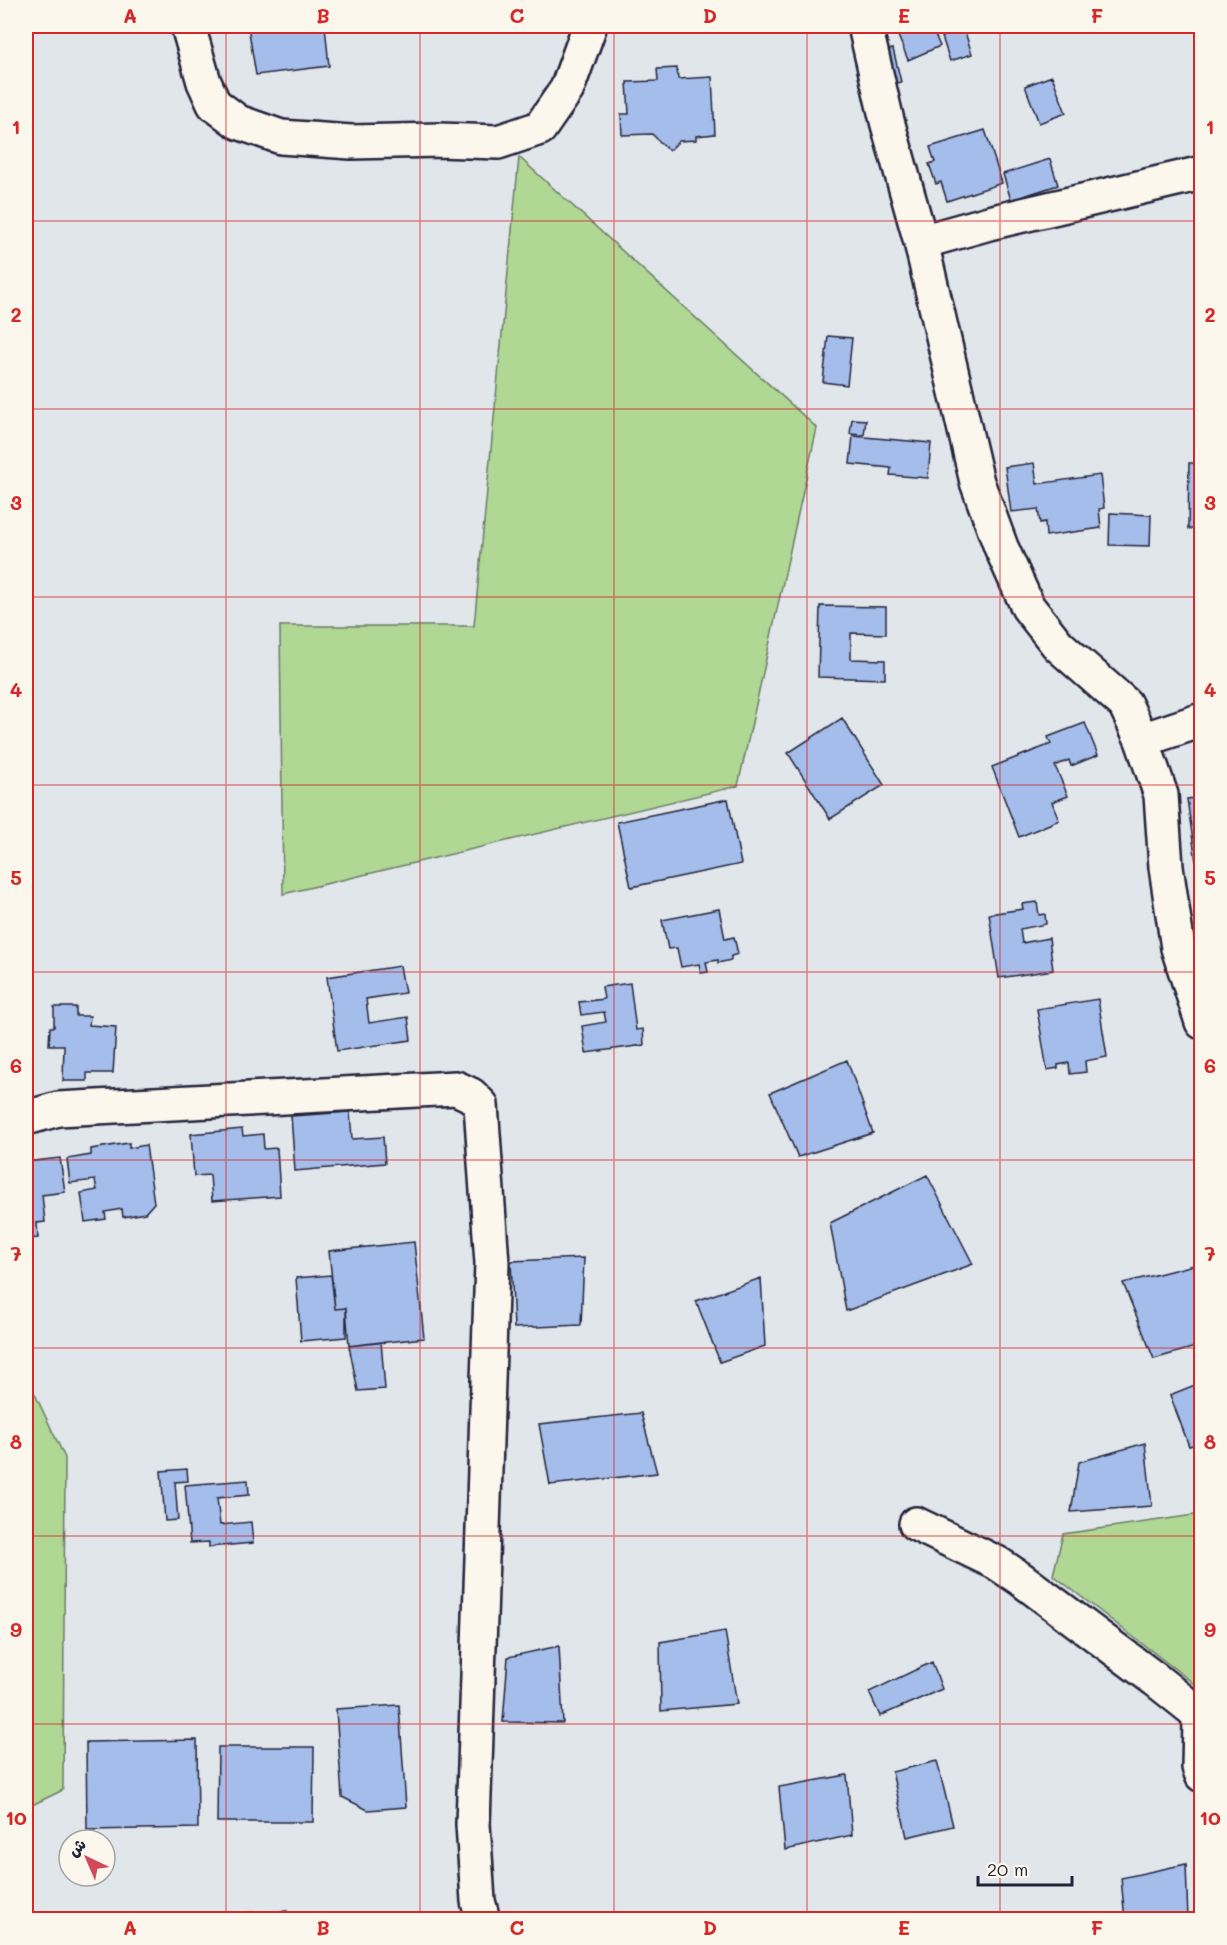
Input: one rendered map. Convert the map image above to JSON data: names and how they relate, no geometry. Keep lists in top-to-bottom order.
{
  "scale_bar": "20 m",
  "north": "top left",
  "grid": {
    "columns": [
      "A",
      "B",
      "C",
      "D",
      "E",
      "F"
    ],
    "rows": [
      "1",
      "2",
      "3",
      "4",
      "5",
      "6",
      "7",
      "8",
      "9",
      "10"
    ]
  }
}
